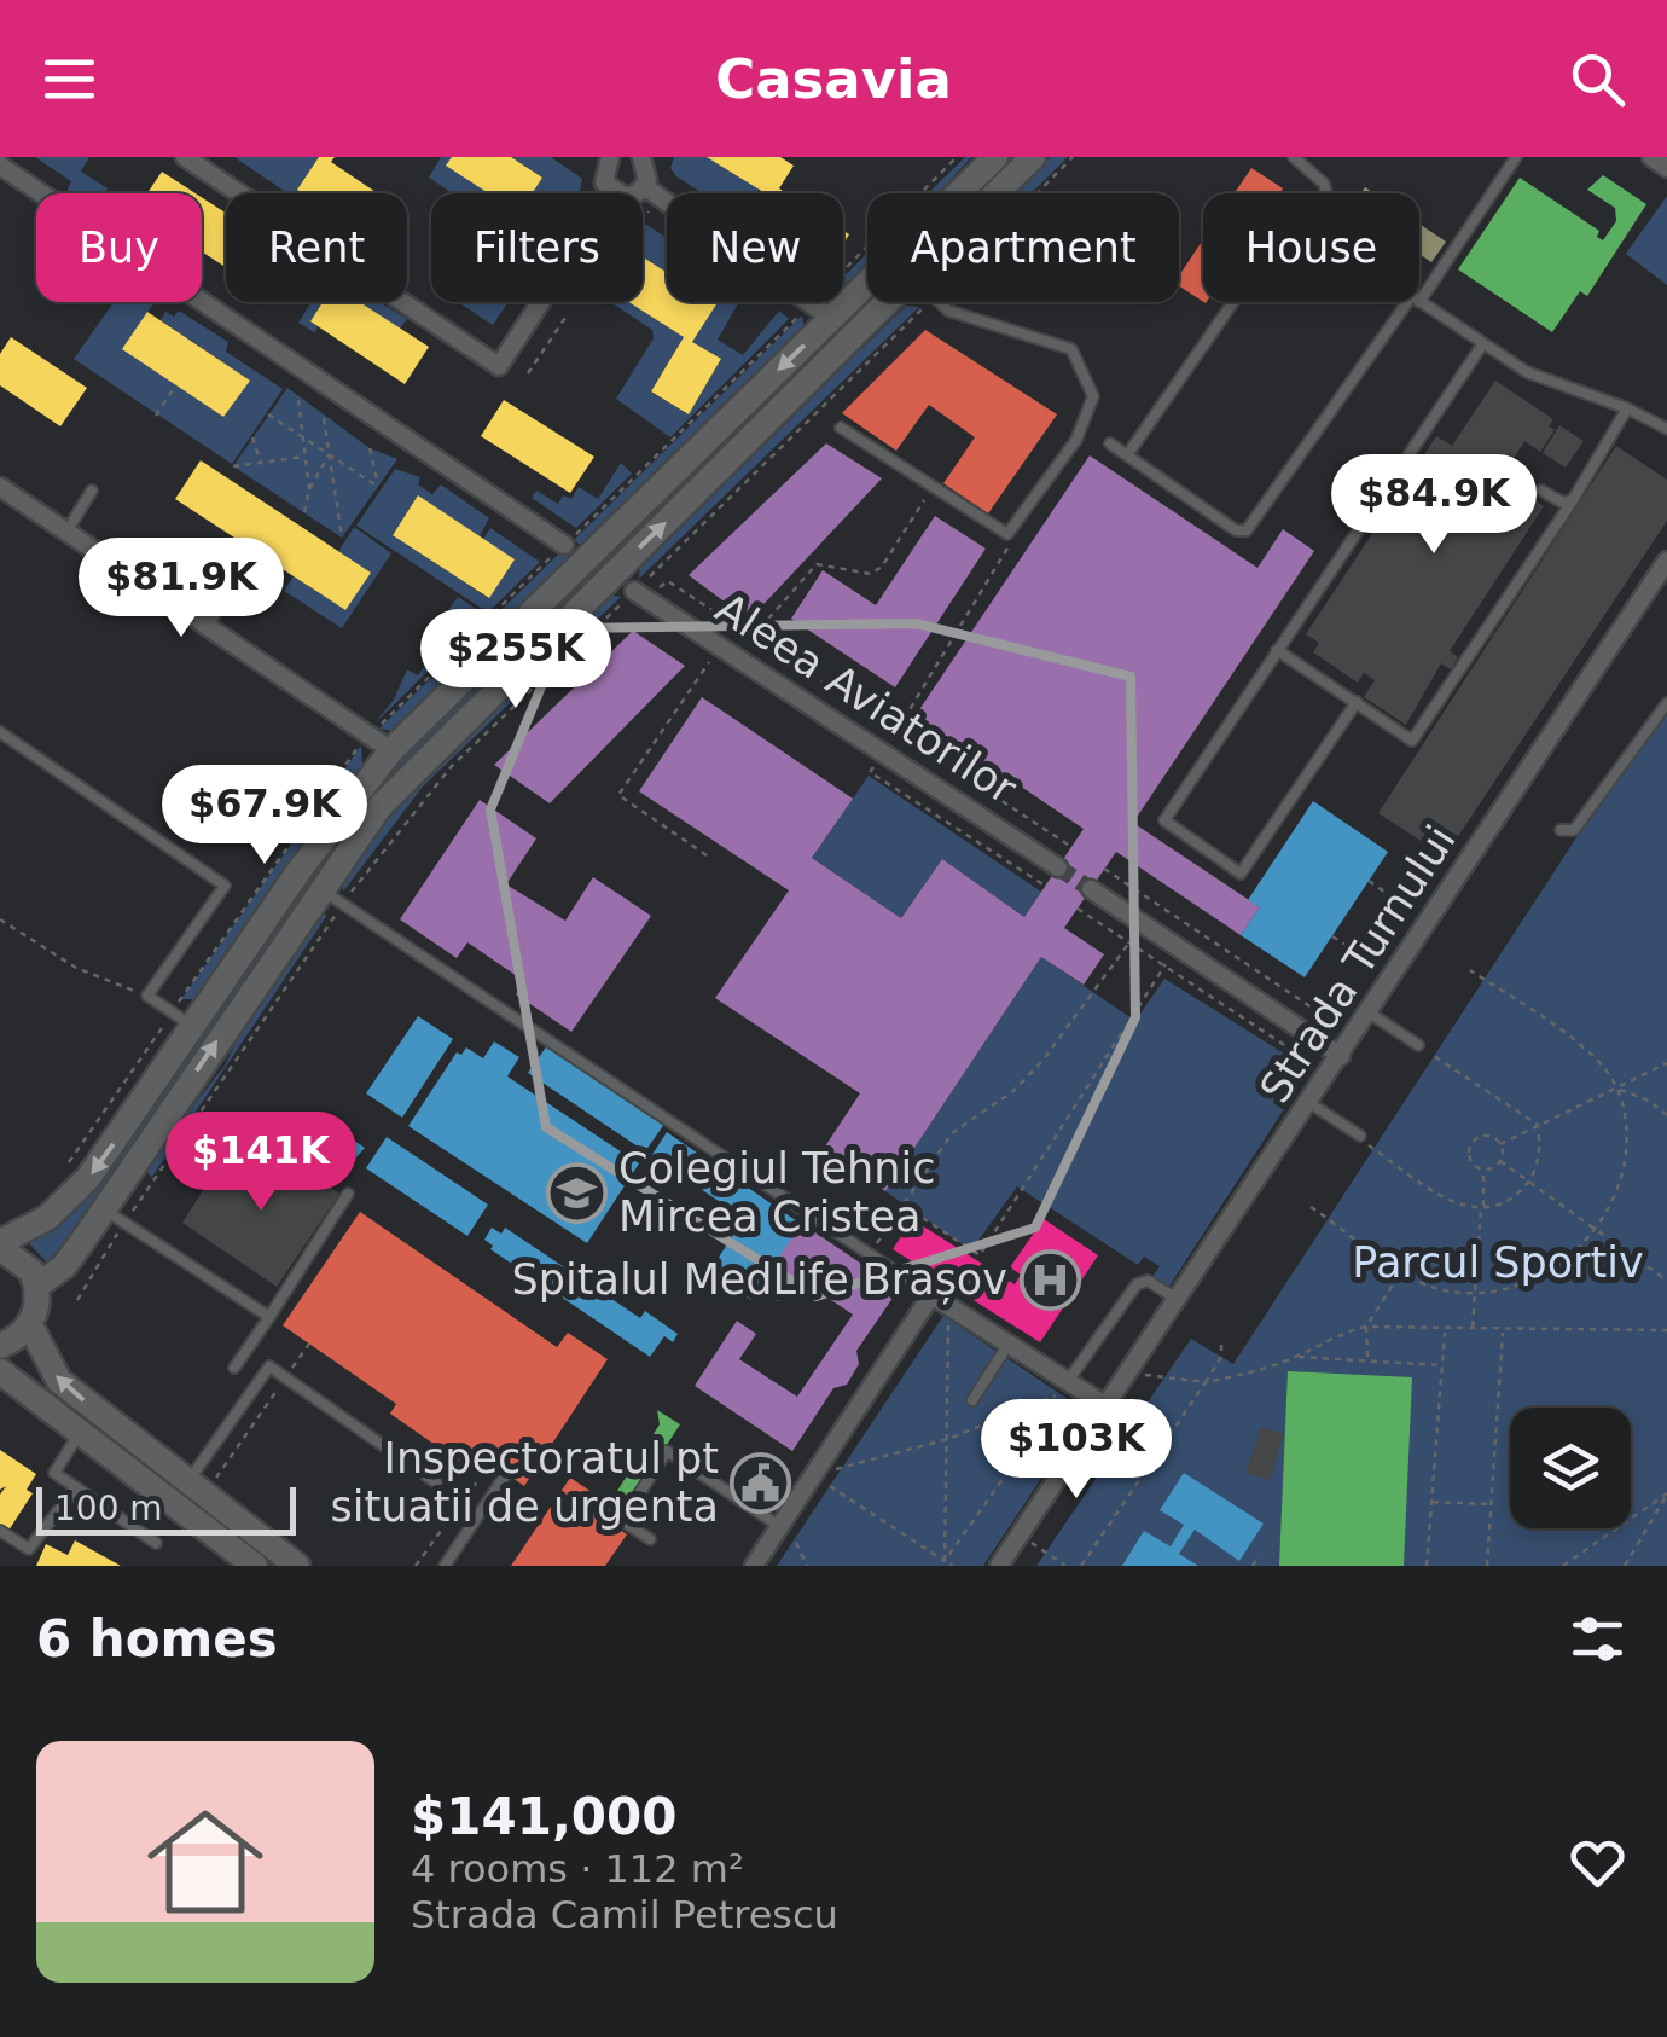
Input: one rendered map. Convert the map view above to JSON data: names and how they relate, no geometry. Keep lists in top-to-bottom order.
{
  "streets": {
    "street": ["Aleea Aviatorilor", "Strada Turnului"]
  },
  "parks": ["Parcul Sportiv"],
  "places": {
    "school or university": ["Colegiul Tehnic Mircea Cristea"],
    "hospital": ["Spitalul MedLife Brașov"],
    "public building": ["Inspectoratul pt situatii de urgenta"]
  },
  "scale_bar": "100 m",
  "page": {
    "header": "Casavia",
    "chip": [
      "Buy",
      "Rent",
      "Filters",
      "New",
      "Apartment",
      "House"
    ],
    "price": [
      "$84.9K",
      "$81.9K",
      "$255K",
      "$67.9K",
      "$141K",
      "$103K"
    ],
    "scale": "100 m",
    "heading": "6 homes",
    "list": [
      {
        "name": "$141,000",
        "note": "4 rooms · 112 m² · Strada Camil Petrescu"
      }
    ]
  }
}
